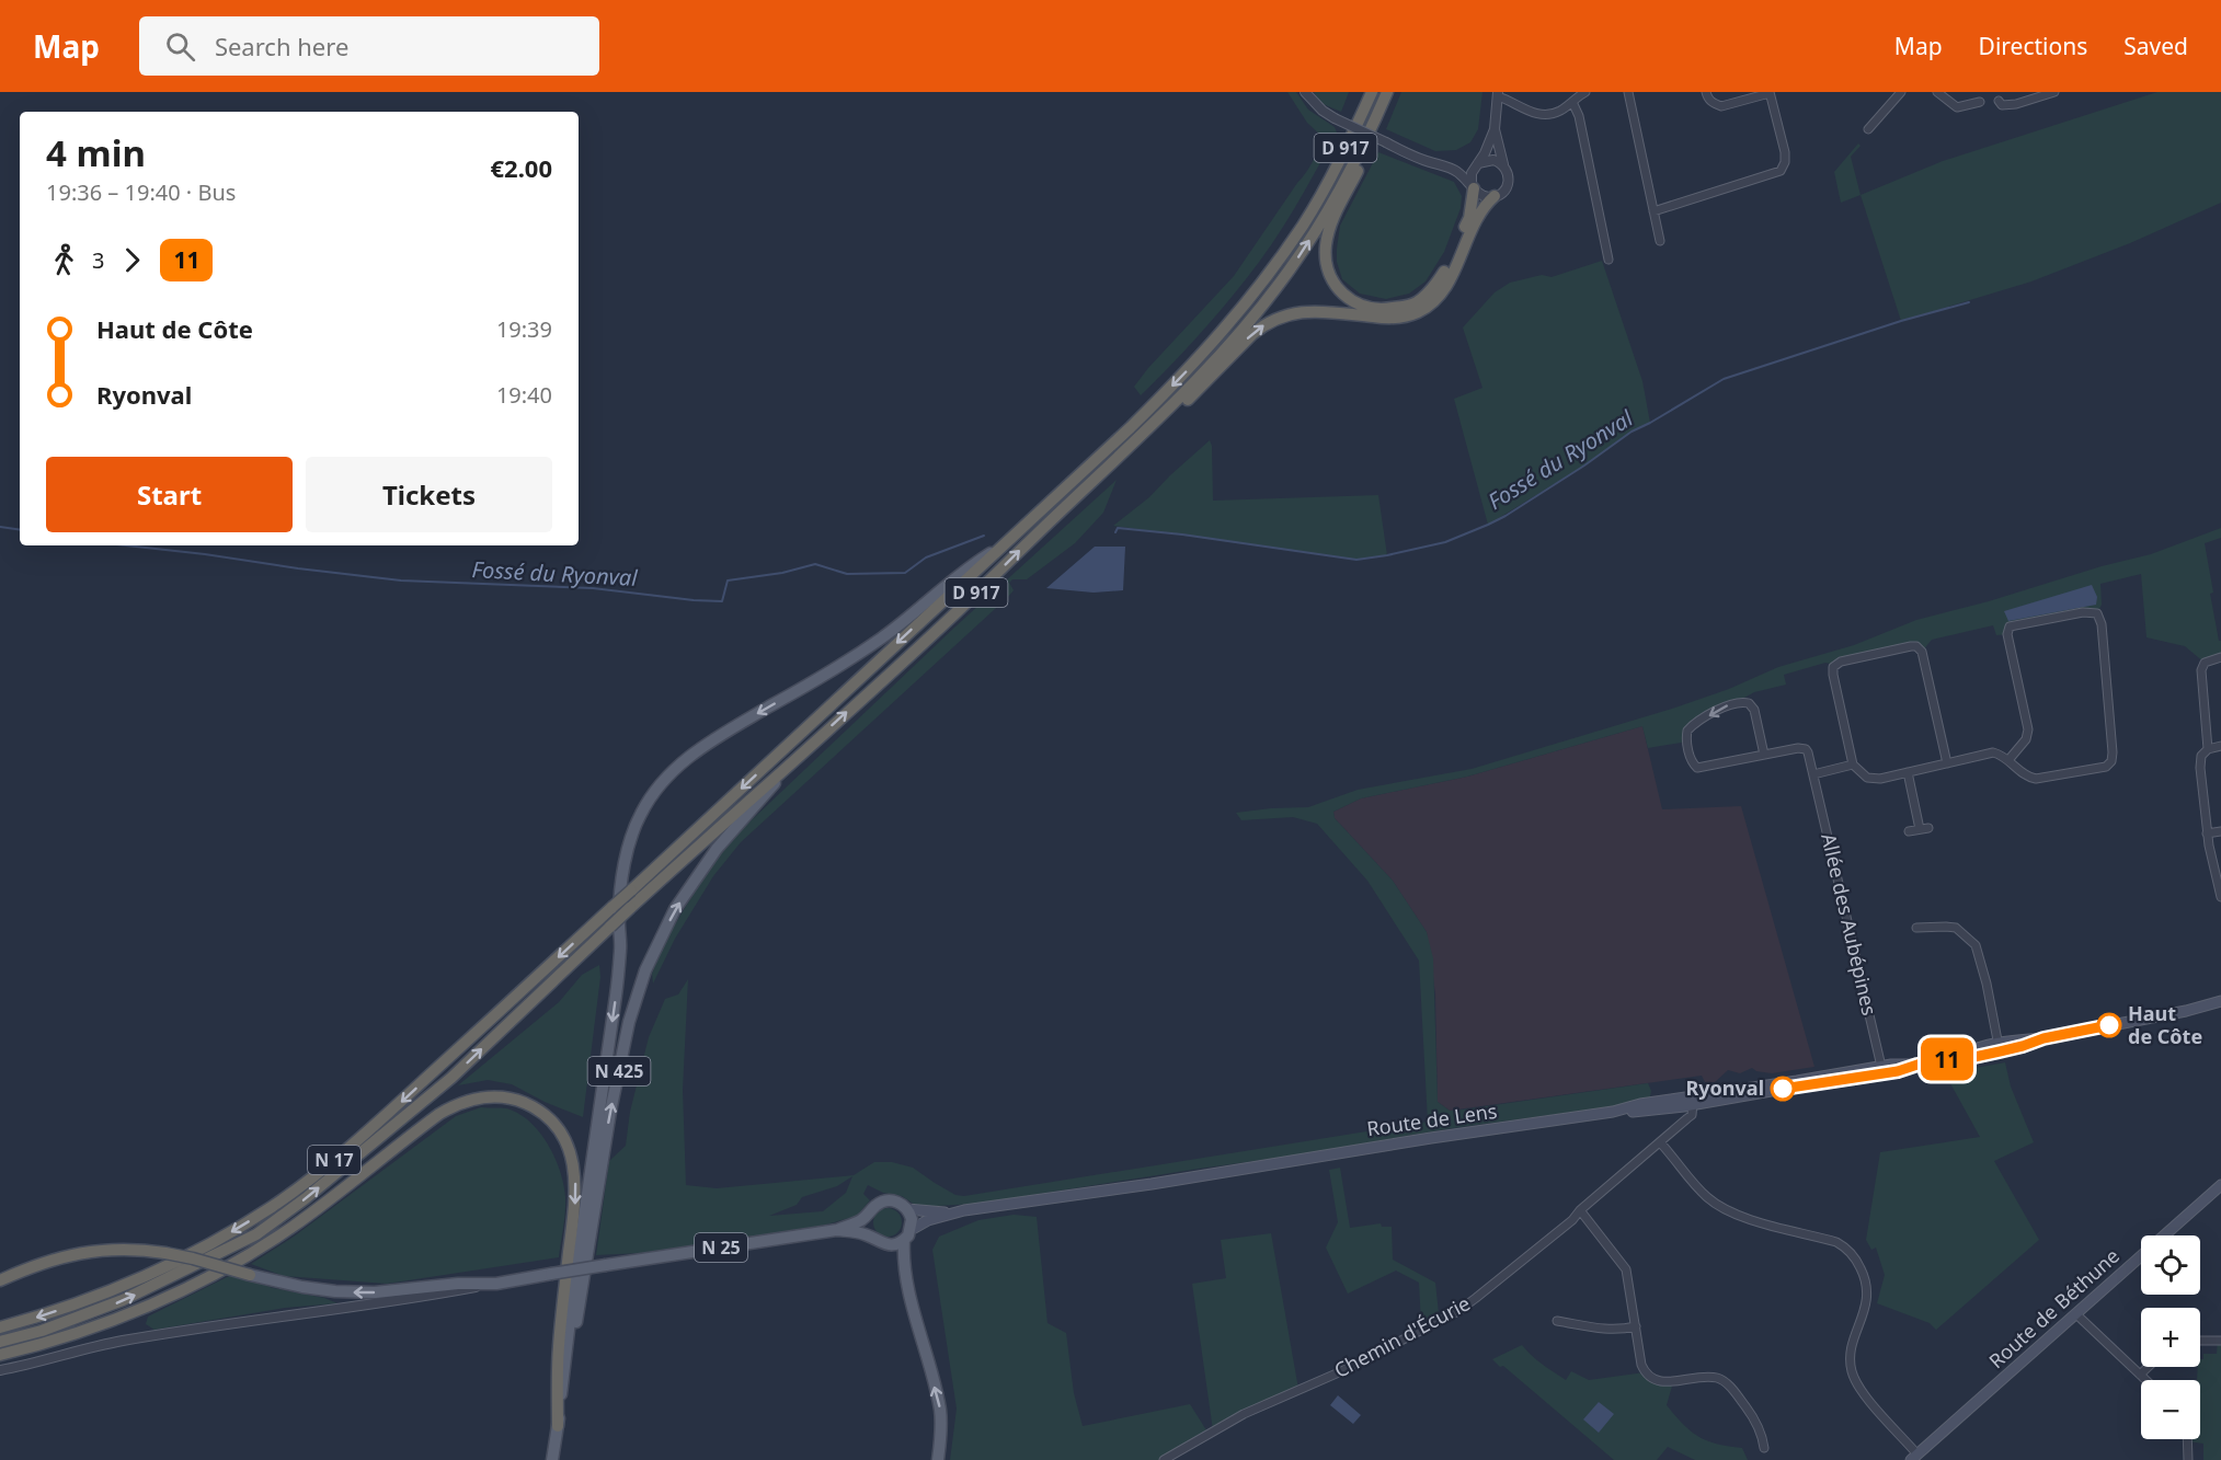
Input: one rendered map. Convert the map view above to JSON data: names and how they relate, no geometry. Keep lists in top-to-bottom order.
{
  "streets": {
    "highway": ["D 917", "N 17"],
    "main road": [
      "N 425",
      "Route de Lens",
      "N 25",
      "Route de Béthune"
    ],
    "street": ["Allée des Aubépines", "Chemin d'Écurie"]
  },
  "crossings": [
    ["D 917", "N 425"],
    ["D 917", "N 17"],
    ["Allée des Aubépines", "Route de Lens"],
    ["Route de Lens", "N 25"],
    ["Route de Lens", "Chemin d'Écurie"]
  ],
  "water": ["Fossé du Ryonval"],
  "places": ["Haut de Côte", "Ryonval"],
  "lines": ["bus line 11"],
  "page": {
    "header": "Map",
    "search": "Search here",
    "nav": ["Map", "Directions", "Saved"],
    "on_map": "11",
    "heading": ["4 min", "19:36 – 19:40 · Bus", "€2.00"],
    "legs": ["3", "11"],
    "list": [
      {
        "name": "Haut de Côte",
        "value": "19:39"
      },
      {
        "name": "Ryonval",
        "value": "19:40"
      }
    ],
    "buttons": ["Start", "Tickets"],
    "map_buttons": ["+", "−"]
  }
}
